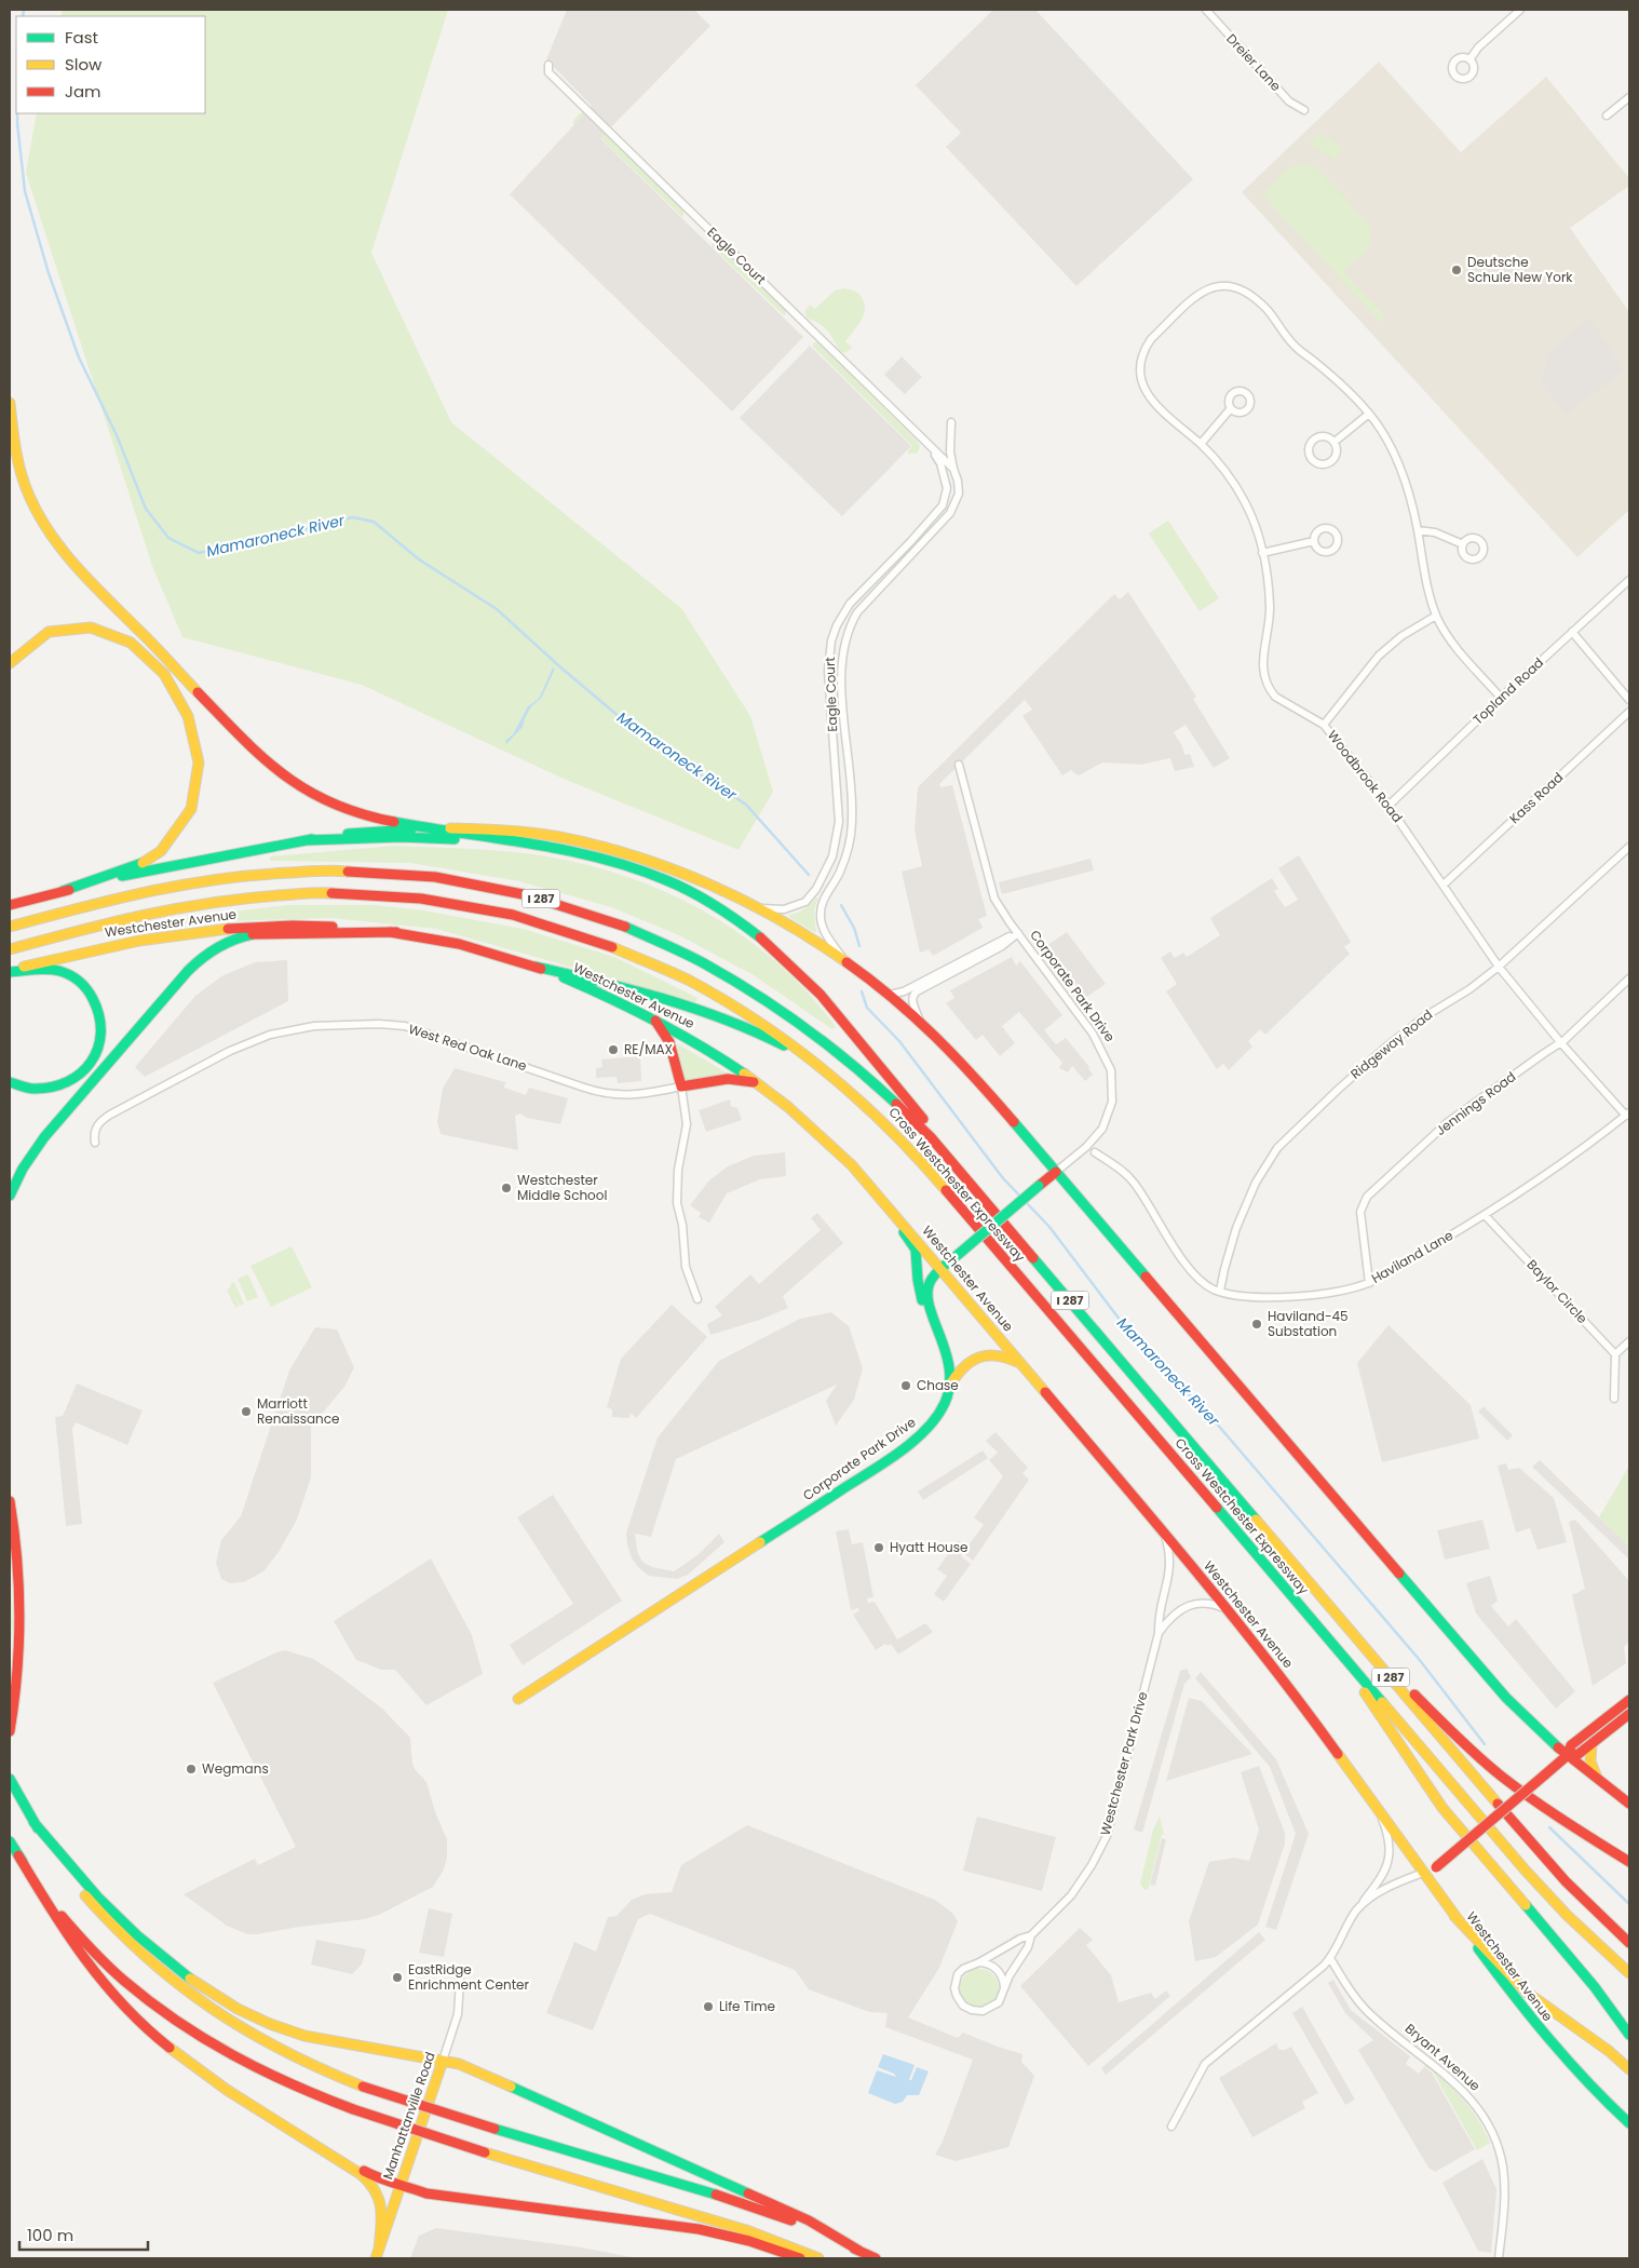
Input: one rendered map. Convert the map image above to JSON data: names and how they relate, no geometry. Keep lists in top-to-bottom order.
{
  "streets": {
    "main road": [
      "I 287",
      "Westchester Avenue",
      "Corporate Park Drive",
      "Cross Westchester Expressway",
      "Manhattanville Road"
    ],
    "street": [
      "Dreier Lane",
      "Eagle Court",
      "Topland Road",
      "Woodbrook Road",
      "Kass Road",
      "Ridgeway Road",
      "West Red Oak Lane",
      "Jennings Road",
      "Haviland Lane",
      "Baylor Circle",
      "Westchester Park Drive",
      "Bryant Avenue"
    ]
  },
  "crossings": [
    ["Topland Road", "Woodbrook Road"],
    ["Woodbrook Road", "Kass Road"],
    ["Woodbrook Road", "Ridgeway Road"],
    ["Woodbrook Road", "Jennings Road"],
    ["Woodbrook Road", "Haviland Lane"],
    ["Westchester Avenue", "Corporate Park Drive"],
    ["Westchester Avenue", "Westchester Park Drive"],
    ["Ridgeway Road", "Haviland Lane"],
    ["Jennings Road", "Haviland Lane"],
    ["Haviland Lane", "Baylor Circle"]
  ],
  "water": ["Mamaroneck River"],
  "places": [
    "Deutsche Schule New York",
    "RE/MAX",
    "Westchester Middle School",
    "Haviland-45 Substation",
    "Chase",
    "Marriott Renaissance",
    "Hyatt House",
    "Wegmans",
    "EastRidge Enrichment Center",
    "Life Time"
  ],
  "legend": ["Fast", "Slow", "Jam"],
  "scale_bar": "100 m"
}
